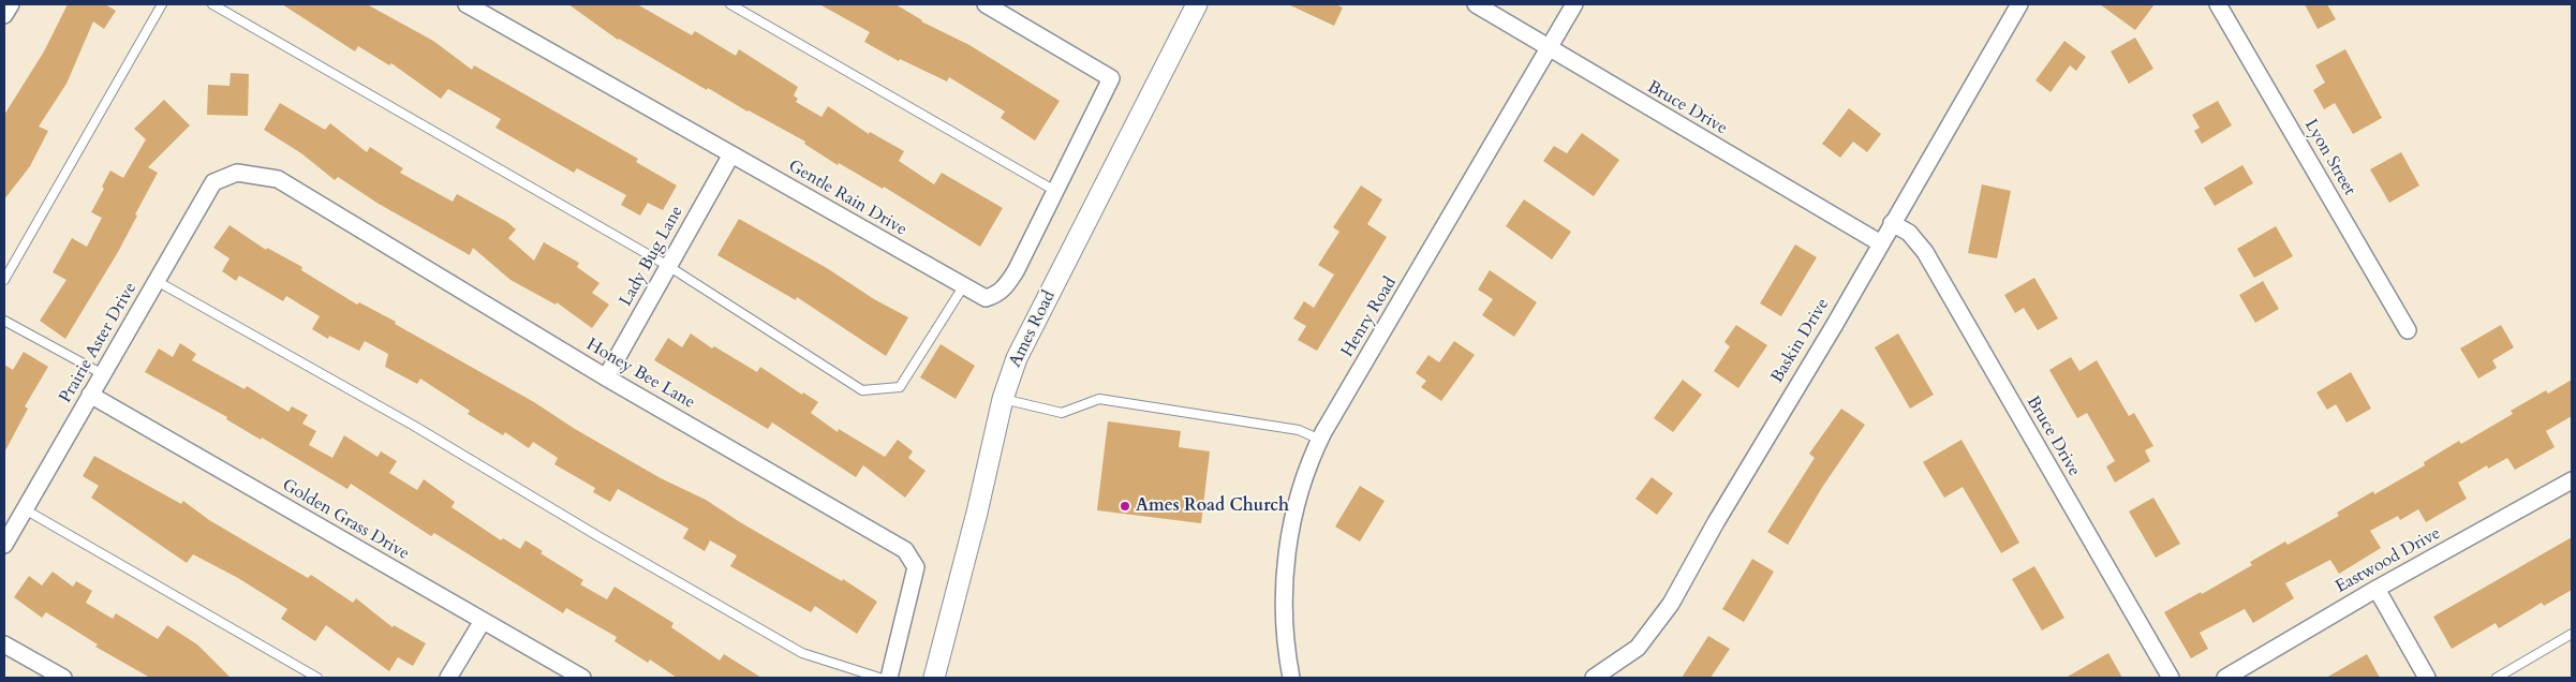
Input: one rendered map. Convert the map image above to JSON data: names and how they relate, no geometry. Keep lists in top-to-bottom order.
{
  "streets": {
    "street": [
      "Bruce Drive",
      "Lyon Street",
      "Gentle Rain Drive",
      "Lady Bug Lane",
      "Henry Road",
      "Ames Road",
      "Baskin Drive",
      "Prairie Aster Drive",
      "Honey Bee Lane",
      "Golden Grass Drive",
      "Eastwood Drive"
    ]
  },
  "crossings": [
    ["Bruce Drive", "Henry Road"],
    ["Bruce Drive", "Baskin Drive"],
    ["Gentle Rain Drive", "Lady Bug Lane"],
    ["Lady Bug Lane", "Honey Bee Lane"],
    ["Prairie Aster Drive", "Honey Bee Lane"],
    ["Prairie Aster Drive", "Golden Grass Drive"]
  ],
  "places": ["Ames Road Church"]
}
